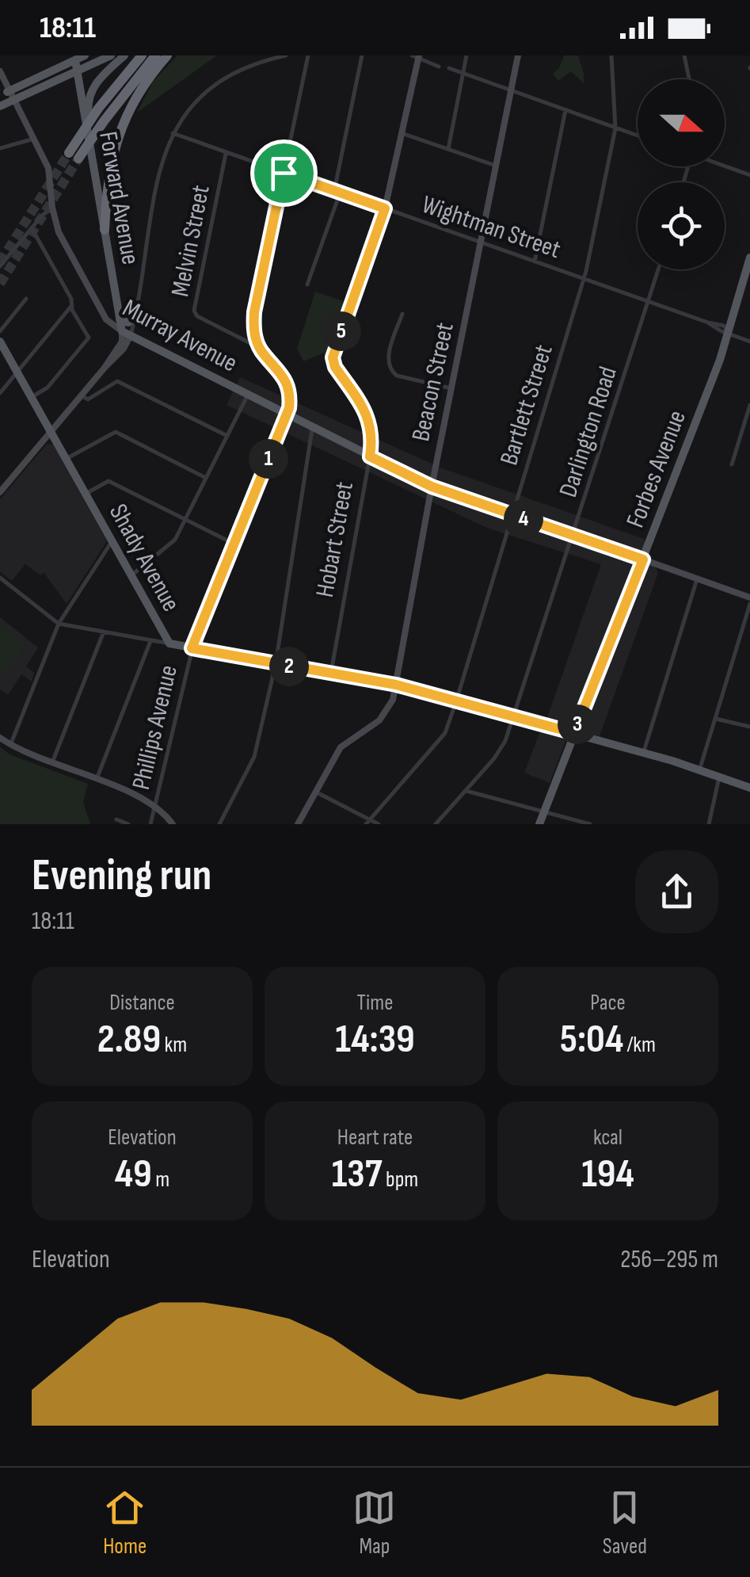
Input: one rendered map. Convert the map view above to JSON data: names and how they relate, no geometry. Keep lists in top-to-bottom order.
{
  "streets": {
    "main road": [
      "Forward Avenue",
      "Murray Avenue",
      "Beacon Street",
      "Forbes Avenue",
      "Hobart Street",
      "Shady Avenue"
    ],
    "street": [
      "Wightman Street",
      "Melvin Street",
      "Bartlett Street",
      "Darlington Road",
      "Phillips Avenue"
    ]
  },
  "crossings": [
    ["Forward Avenue", "Murray Avenue"],
    ["Wightman Street", "Melvin Street"],
    ["Wightman Street", "Beacon Street"],
    ["Wightman Street", "Bartlett Street"],
    ["Wightman Street", "Darlington Road"],
    ["Wightman Street", "Forbes Avenue"],
    ["Wightman Street", "Hobart Street"],
    ["Melvin Street", "Phillips Avenue"],
    ["Murray Avenue", "Beacon Street"],
    ["Murray Avenue", "Bartlett Street"],
    ["Murray Avenue", "Darlington Road"],
    ["Murray Avenue", "Forbes Avenue"],
    ["Murray Avenue", "Hobart Street"],
    ["Murray Avenue", "Phillips Avenue"],
    ["Beacon Street", "Shady Avenue"],
    ["Bartlett Street", "Shady Avenue"],
    ["Darlington Road", "Shady Avenue"],
    ["Forbes Avenue", "Shady Avenue"],
    ["Hobart Street", "Shady Avenue"],
    ["Shady Avenue", "Phillips Avenue"]
  ],
  "north": "right",
  "page": {
    "status": "18:11",
    "pins": [
      "5",
      "1",
      "4",
      "2",
      "3"
    ],
    "heading": ["Evening run", "18:11"],
    "stats": [
      ["Distance", "2.89 km"],
      ["Time", "14:39"],
      ["Pace", "5:04 /km"],
      ["Elevation", "49 m"],
      ["Heart rate", "137 bpm"],
      ["kcal", "194"]
    ],
    "chart": ["Elevation", "256–295 m"],
    "tabs": ["Home", "Map", "Saved"]
  }
}
